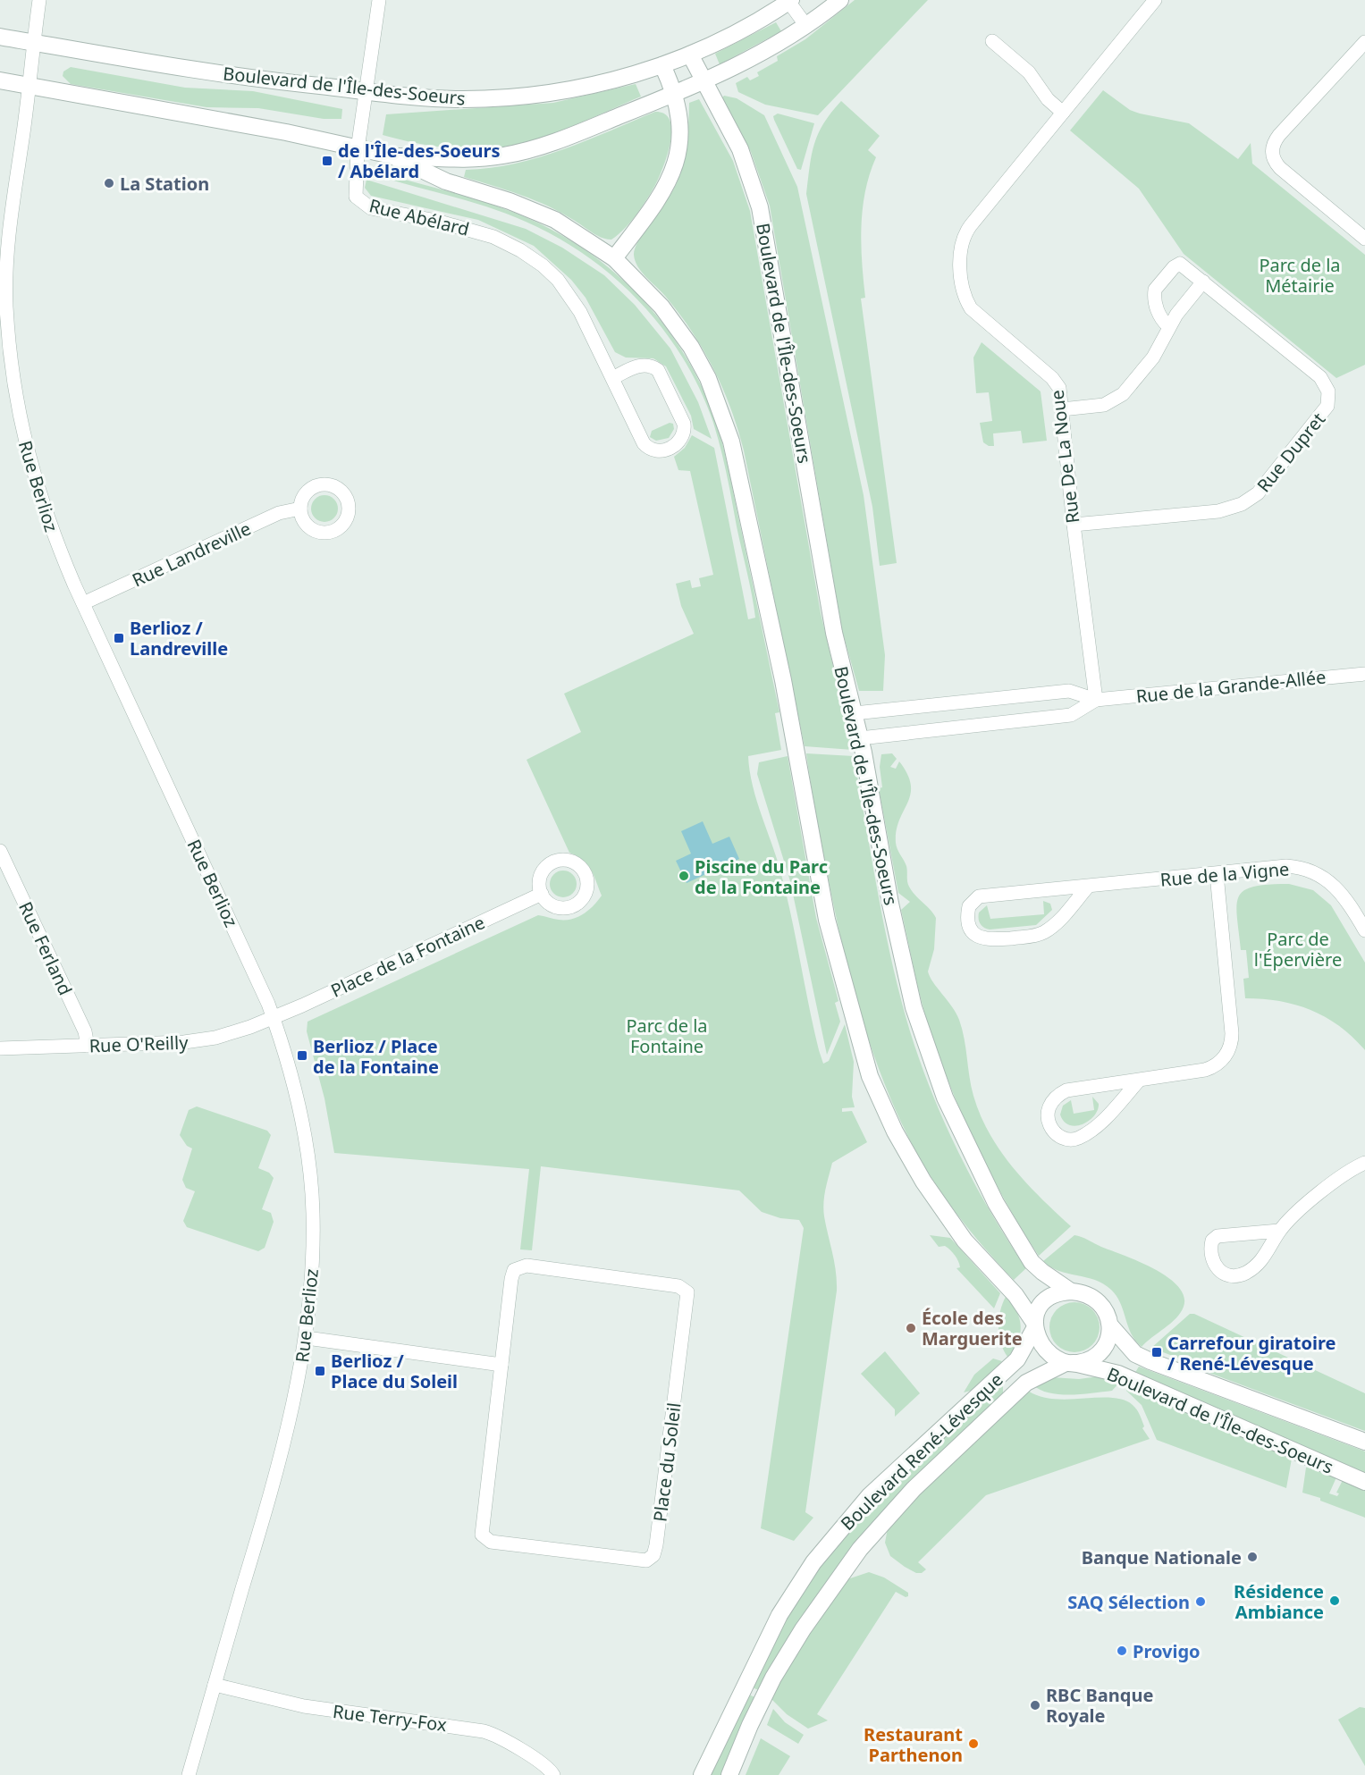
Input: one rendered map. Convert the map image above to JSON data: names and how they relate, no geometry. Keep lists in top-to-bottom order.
{
  "streets": {
    "street": [
      "Boulevard de l'Île-des-Soeurs",
      "Rue Abélard",
      "Rue Dupret",
      "Rue De La Noue",
      "Rue Berlioz",
      "Rue Landreville",
      "Rue de la Grande-Allée",
      "Rue de la Vigne",
      "Rue Ferland",
      "Place de la Fontaine",
      "Rue O'Reilly",
      "Boulevard René-Lévesque",
      "Place du Soleil",
      "Rue Terry-Fox"
    ]
  },
  "crossings": [
    ["Boulevard de l'Île-des-Soeurs", "Rue Abélard"],
    ["Boulevard de l'Île-des-Soeurs", "Rue Berlioz"],
    ["Boulevard de l'Île-des-Soeurs", "Rue de la Grande-Allée"],
    ["Boulevard de l'Île-des-Soeurs", "Boulevard René-Lévesque"],
    ["Rue Dupret", "Rue De La Noue"],
    ["Rue De La Noue", "Rue de la Grande-Allée"],
    ["Rue Berlioz", "Rue Landreville"],
    ["Rue Berlioz", "Place de la Fontaine"],
    ["Rue Berlioz", "Rue O'Reilly"],
    ["Rue Berlioz", "Rue Terry-Fox"],
    ["Rue Ferland", "Rue O'Reilly"],
    ["Place de la Fontaine", "Rue O'Reilly"]
  ],
  "parks": ["Parc de la Métairie", "Parc de l'Épervière", "Parc de la Fontaine"],
  "places": {
    "transit": [
      "de l'Île-des-Soeurs / Abélard",
      "Berlioz / Landreville",
      "Berlioz / Place de la Fontaine",
      "Carrefour giratoire / René-Lévesque",
      "Berlioz / Place du Soleil"
    ],
    "other": [
      "La Station",
      "Piscine du Parc de la Fontaine",
      "École des Marguerite",
      "Banque Nationale",
      "Résidence Ambiance",
      "SAQ Sélection",
      "Provigo",
      "RBC Banque Royale",
      "Restaurant Parthenon"
    ]
  }
}
